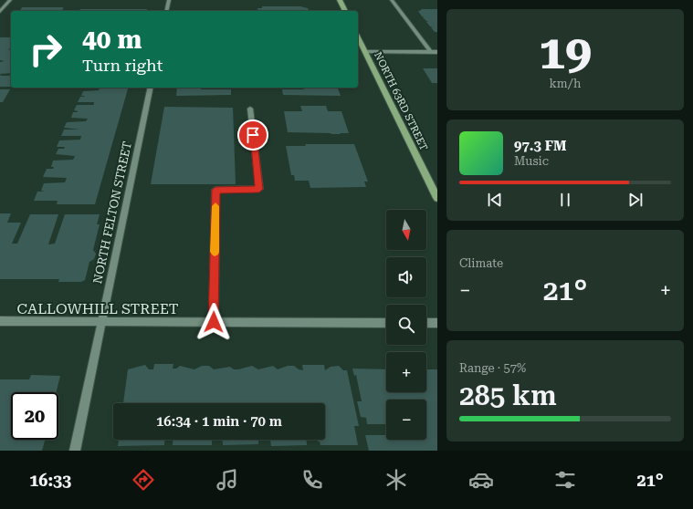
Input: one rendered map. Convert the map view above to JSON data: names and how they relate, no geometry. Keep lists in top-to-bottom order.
{
  "streets": {
    "main road": ["NORTH 63RD STREET"],
    "street": ["NORTH FELTON STREET", "CALLOWHILL STREET"]
  },
  "crossings": [
    ["NORTH FELTON STREET", "CALLOWHILL STREET"]
  ],
  "north": "bottom",
  "page": {
    "tile": [
      ["19", "km/h"],
      "Climate",
      ["Range · 57%", "285 km"]
    ],
    "turn": ["40 m", "Turn right"],
    "song": ["97.3 FM", "Music"],
    "map_buttons": ["+", "−"],
    "heat": ["−", "21°", "+"],
    "limit": "20",
    "trip": "16:34 · 1 min · 70 m",
    "tabs": ["16:33", "21°"]
  }
}
